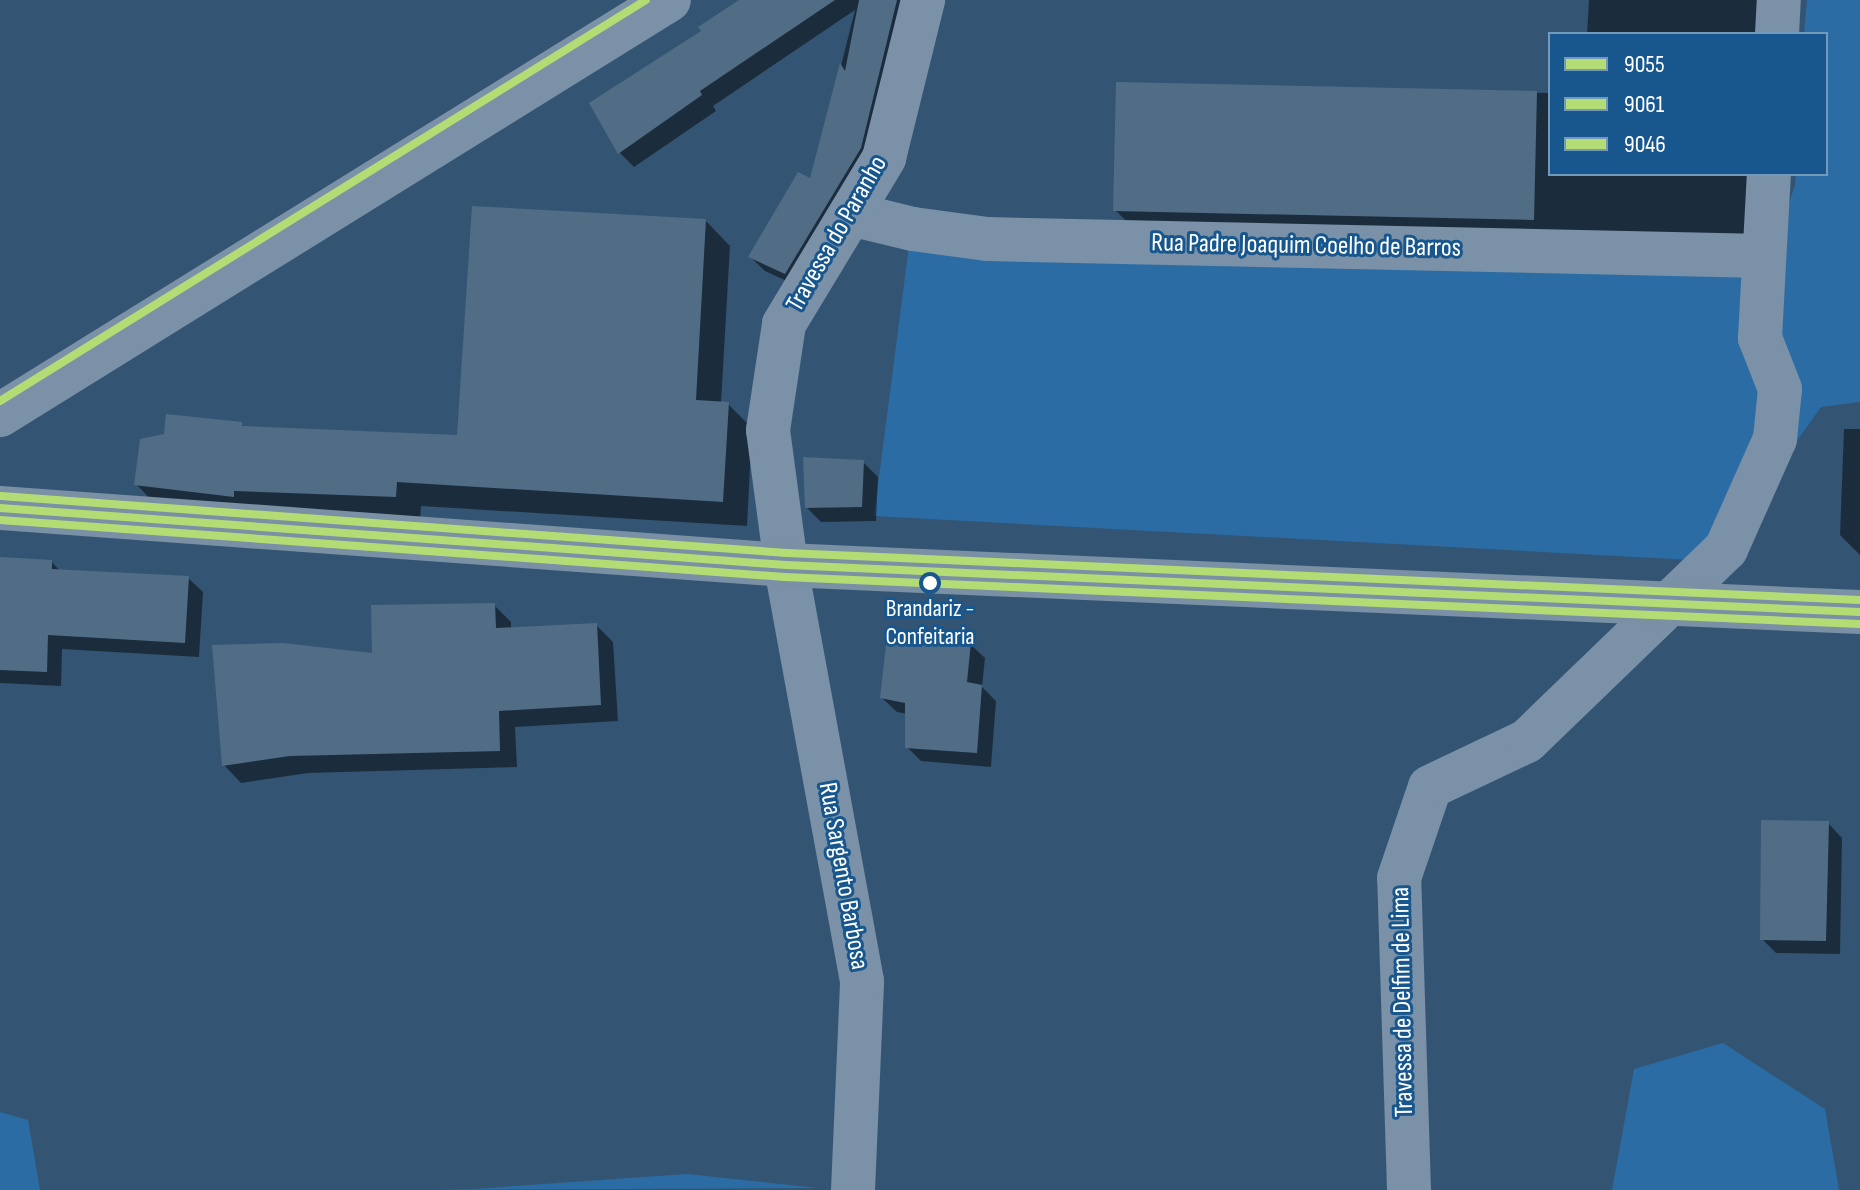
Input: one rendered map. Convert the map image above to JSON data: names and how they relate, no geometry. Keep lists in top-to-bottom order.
{
  "streets": {
    "street": [
      "Travessa do Paranho",
      "Rua Padre Joaquim Coelho de Barros",
      "Rua Sargento Barbosa",
      "Travessa de Delfim de Lima"
    ]
  },
  "crossings": [
    ["Travessa do Paranho", "Rua Padre Joaquim Coelho de Barros"],
    ["Travessa do Paranho", "Rua Sargento Barbosa"],
    ["Rua Padre Joaquim Coelho de Barros", "Travessa de Delfim de Lima"]
  ],
  "places": ["Brandariz - Confeitaria"],
  "lines": ["transit line 9046", "transit line 9055", "transit line 9061"],
  "legend": ["9055", "9061", "9046"]
}
